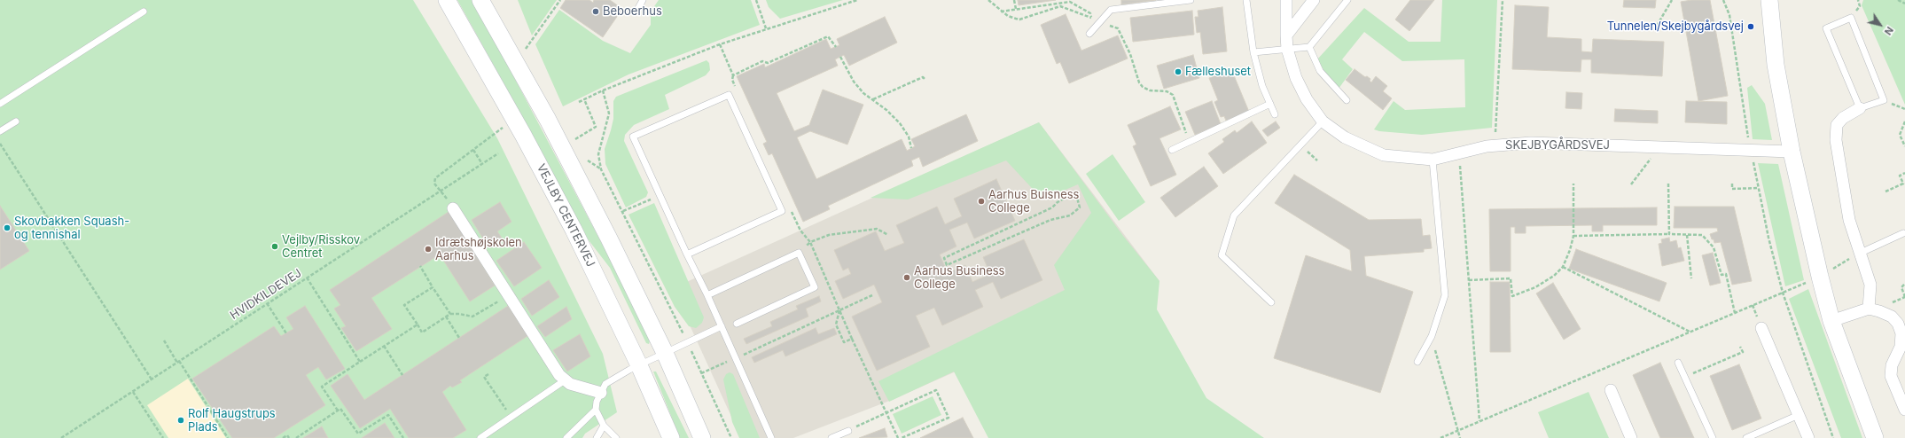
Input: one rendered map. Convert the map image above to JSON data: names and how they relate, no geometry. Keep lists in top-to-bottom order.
{
  "streets": {
    "street": ["SKEJBYGÅRDSVEJ", "VEJLBY CENTERVEJ"],
    "path": ["HVIDKILDEVEJ"]
  },
  "places": [
    "Beboerhus",
    "Tunnelen/Skejbygårdsvej",
    "Fælleshuset",
    "Aarhus Buisness College",
    "Skovbakken Squash- og tennishal",
    "Vejlby/Risskov Centret",
    "Idrætshøjskolen Aarhus",
    "Aarhus Business College",
    "Rolf Haugstrups Plads"
  ],
  "north": "bottom right"
}
